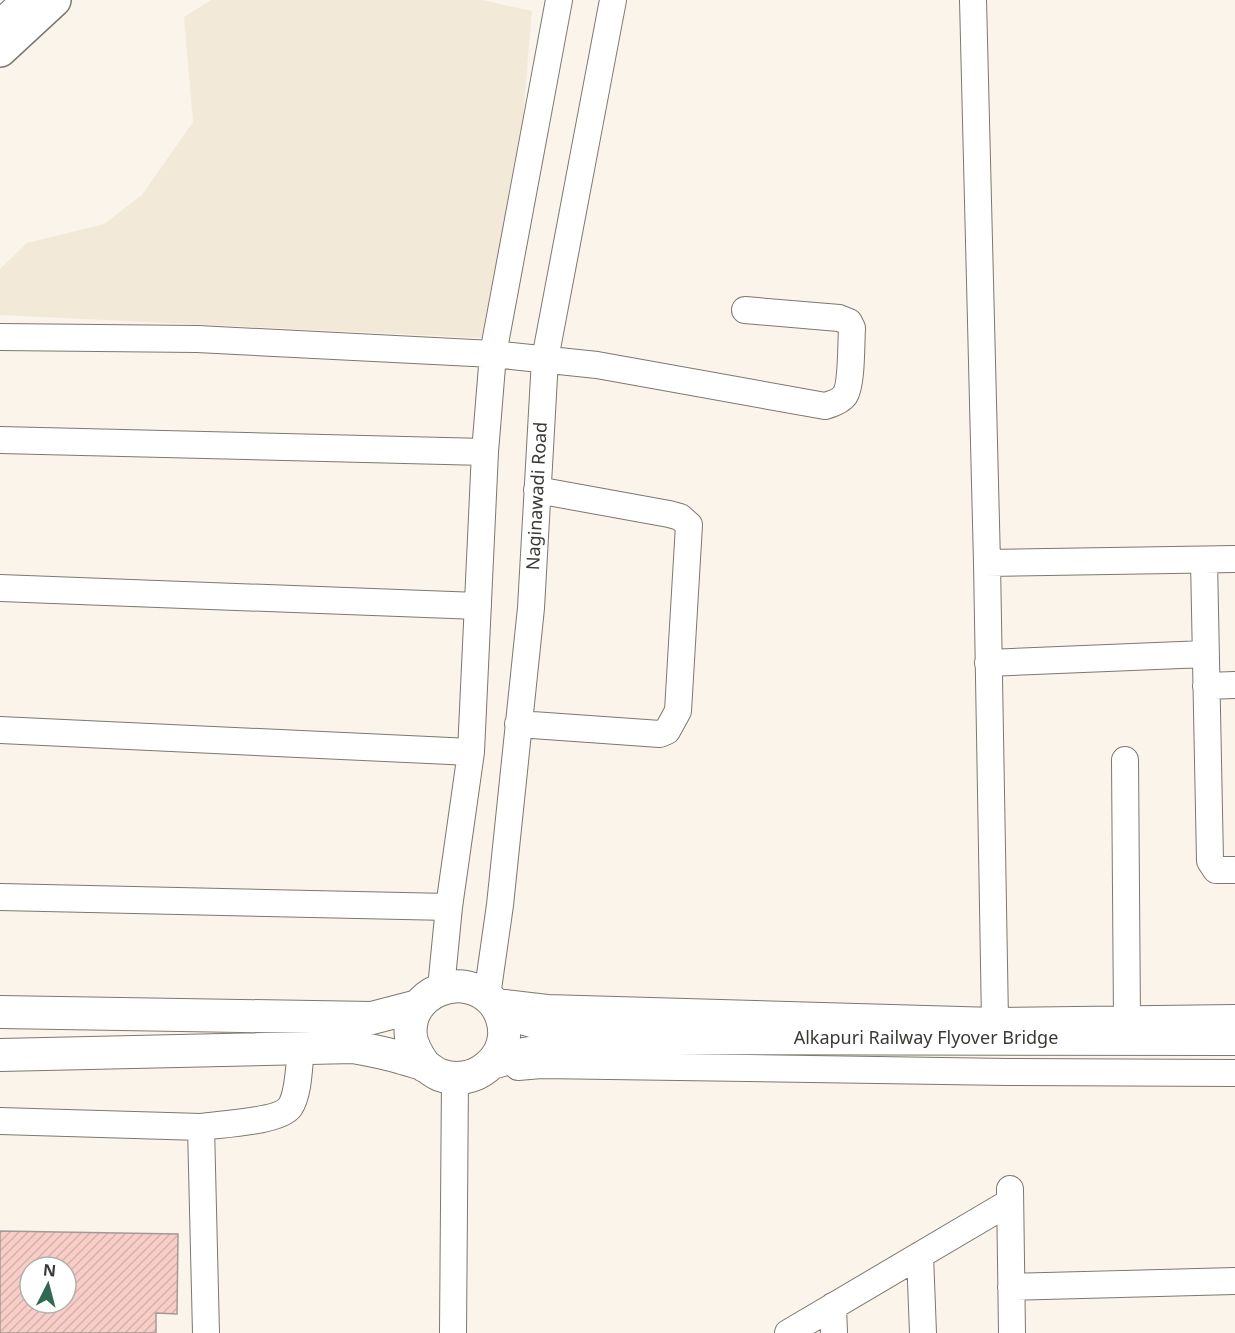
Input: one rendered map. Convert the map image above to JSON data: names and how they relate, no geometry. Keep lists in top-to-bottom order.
{
  "streets": {
    "main road": ["Alkapuri Railway Flyover Bridge"],
    "street": ["Naginawadi Road"]
  },
  "crossings": [
    ["Naginawadi Road", "Alkapuri Railway Flyover Bridge"]
  ],
  "north": "top"
}
